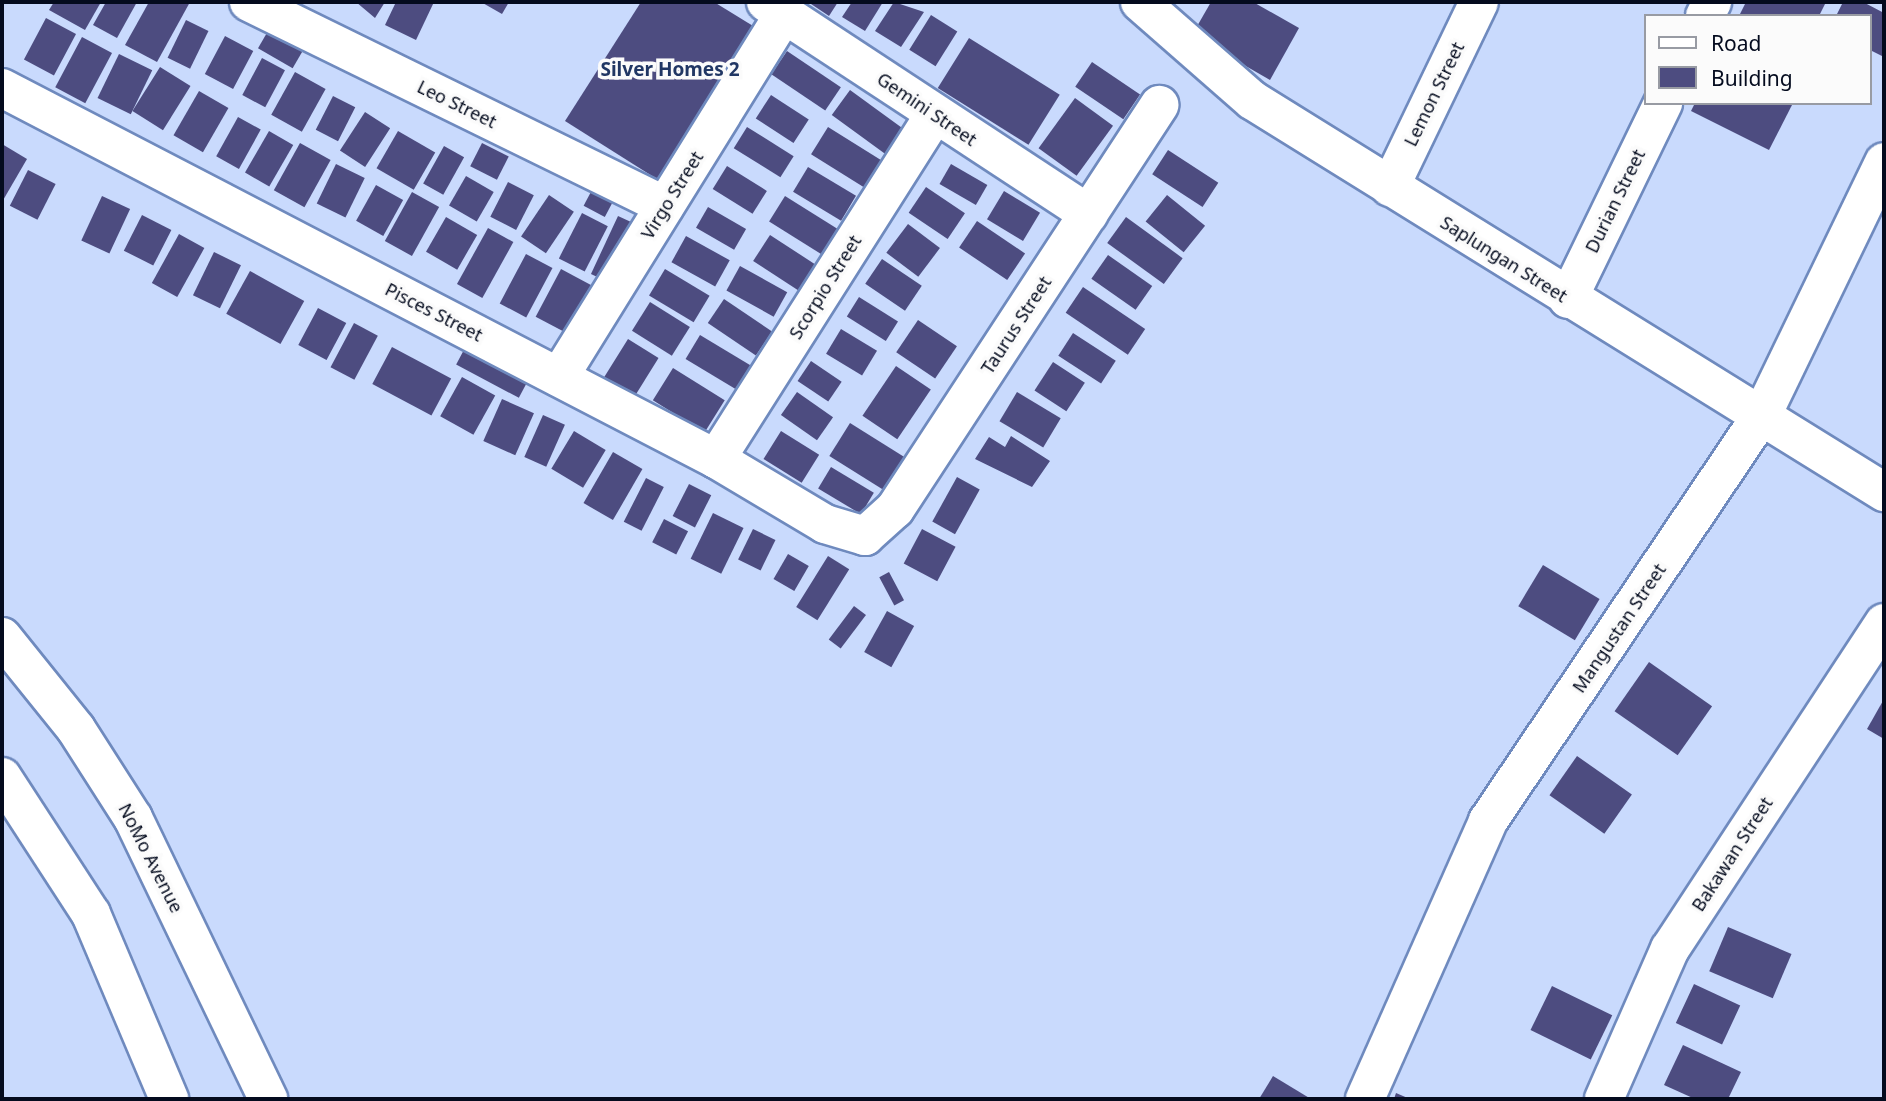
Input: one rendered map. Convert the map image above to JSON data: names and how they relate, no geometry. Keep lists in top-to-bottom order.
{
  "streets": {
    "street": [
      "Lemon Street",
      "Leo Street",
      "Gemini Street",
      "Virgo Street",
      "Durian Street",
      "Saplungan Street",
      "Scorpio Street",
      "Pisces Street",
      "Taurus Street",
      "Mangustan Street",
      "Bakawan Street",
      "NoMo Avenue"
    ]
  },
  "crossings": [
    ["Lemon Street", "Saplungan Street"],
    ["Leo Street", "Virgo Street"],
    ["Gemini Street", "Virgo Street"],
    ["Gemini Street", "Scorpio Street"],
    ["Gemini Street", "Taurus Street"],
    ["Virgo Street", "Pisces Street"],
    ["Durian Street", "Saplungan Street"],
    ["Saplungan Street", "Mangustan Street"],
    ["Scorpio Street", "Pisces Street"],
    ["Pisces Street", "Taurus Street"]
  ],
  "districts": ["Silver Homes 2"],
  "legend": ["Road", "Building"]
}
